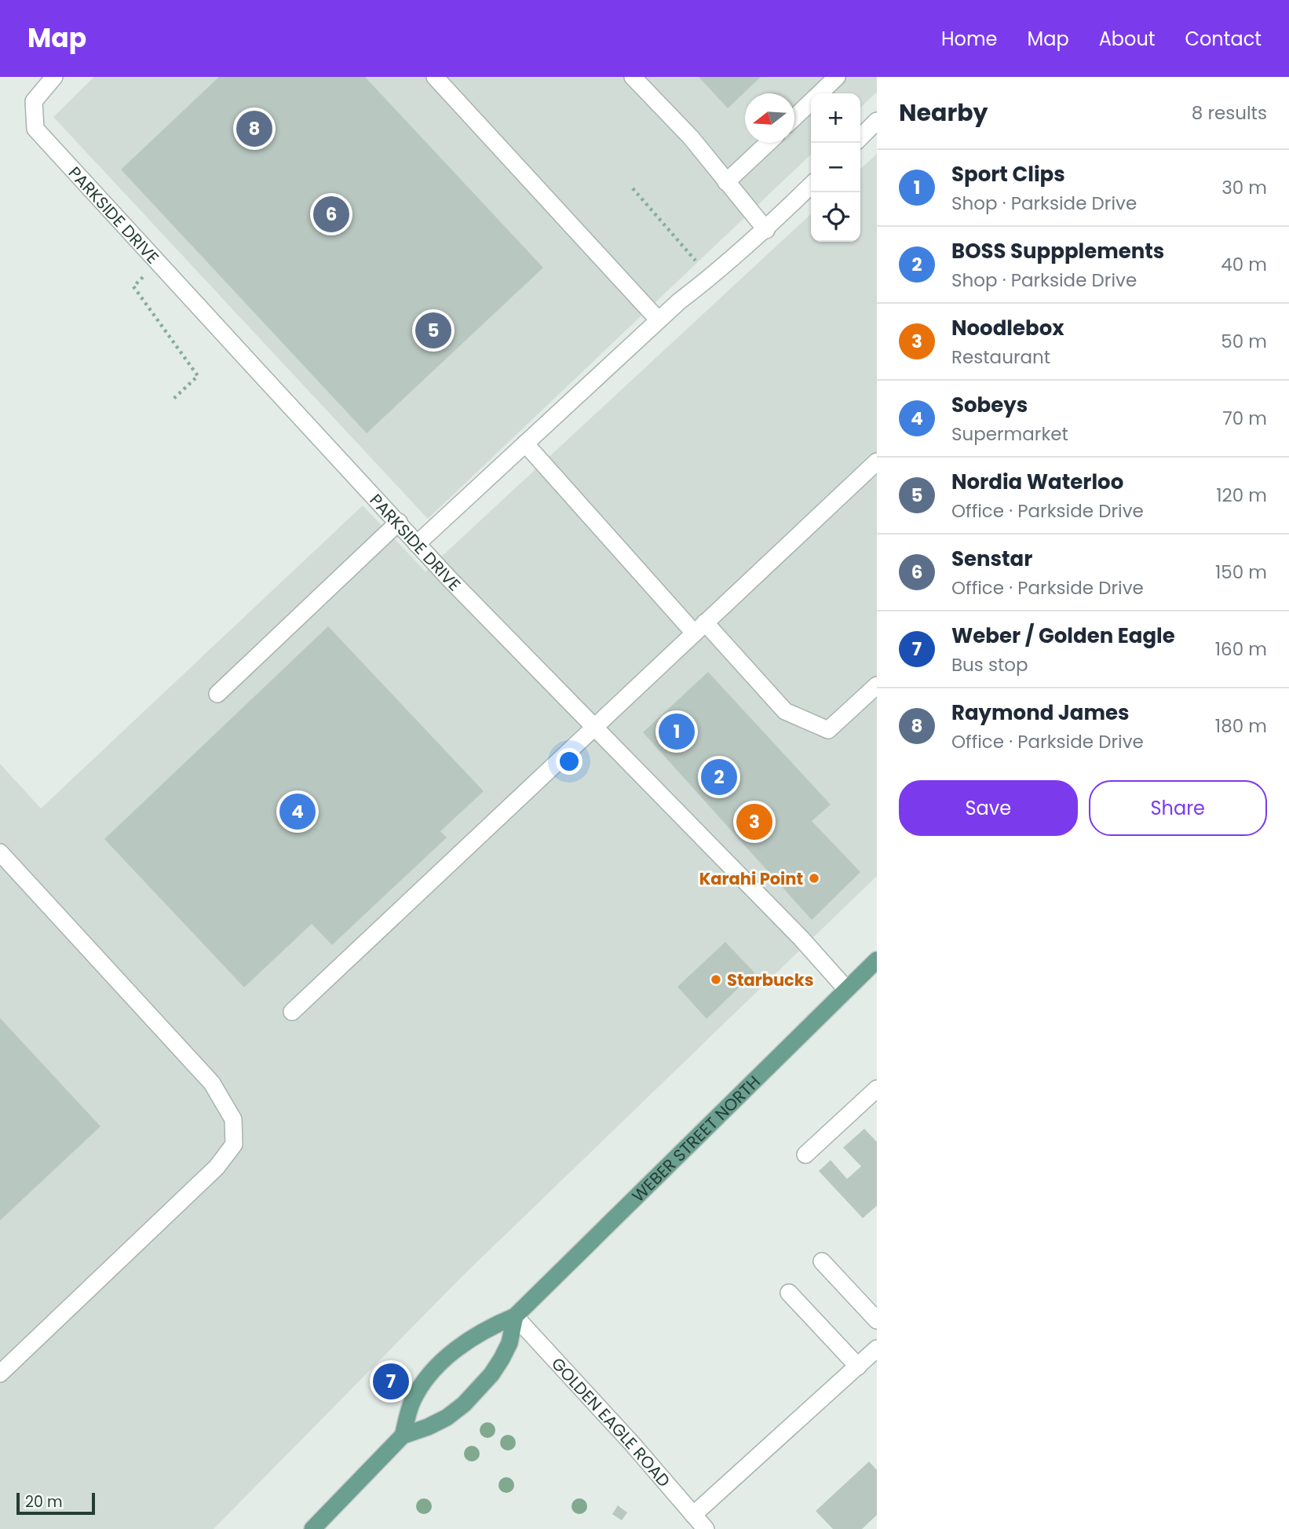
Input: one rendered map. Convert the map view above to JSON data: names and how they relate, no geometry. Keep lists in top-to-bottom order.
{
  "streets": {
    "main road": ["WEBER STREET NORTH"],
    "street": ["PARKSIDE DRIVE", "GOLDEN EAGLE ROAD"]
  },
  "crossings": [
    ["PARKSIDE DRIVE", "WEBER STREET NORTH"],
    ["WEBER STREET NORTH", "GOLDEN EAGLE ROAD"]
  ],
  "places": ["Karahi Point", "Starbucks"],
  "scale_bar": "20 m",
  "north": "left",
  "page": {
    "header": "Map",
    "nav": [
      "Home",
      "Map",
      "About",
      "Contact"
    ],
    "heading": ["Nearby", "8 results"],
    "map_buttons": ["+", "−"],
    "pins": [
      "8",
      "6",
      "5",
      "1",
      "2",
      "4",
      "3",
      "7"
    ],
    "list": [
      {
        "mark": "1",
        "name": "Sport Clips",
        "note": "Shop · Parkside Drive",
        "value": "30 m"
      },
      {
        "mark": "2",
        "name": "BOSS Suppplements",
        "note": "Shop · Parkside Drive",
        "value": "40 m"
      },
      {
        "mark": "3",
        "name": "Noodlebox",
        "note": "Restaurant",
        "value": "50 m"
      },
      {
        "mark": "4",
        "name": "Sobeys",
        "note": "Supermarket",
        "value": "70 m"
      },
      {
        "mark": "5",
        "name": "Nordia Waterloo",
        "note": "Office · Parkside Drive",
        "value": "120 m"
      },
      {
        "mark": "6",
        "name": "Senstar",
        "note": "Office · Parkside Drive",
        "value": "150 m"
      },
      {
        "mark": "7",
        "name": "Weber / Golden Eagle",
        "note": "Bus stop",
        "value": "160 m"
      },
      {
        "mark": "8",
        "name": "Raymond James",
        "note": "Office · Parkside Drive",
        "value": "180 m"
      }
    ],
    "buttons": ["Save", "Share"],
    "scale": "20 m"
  }
}
